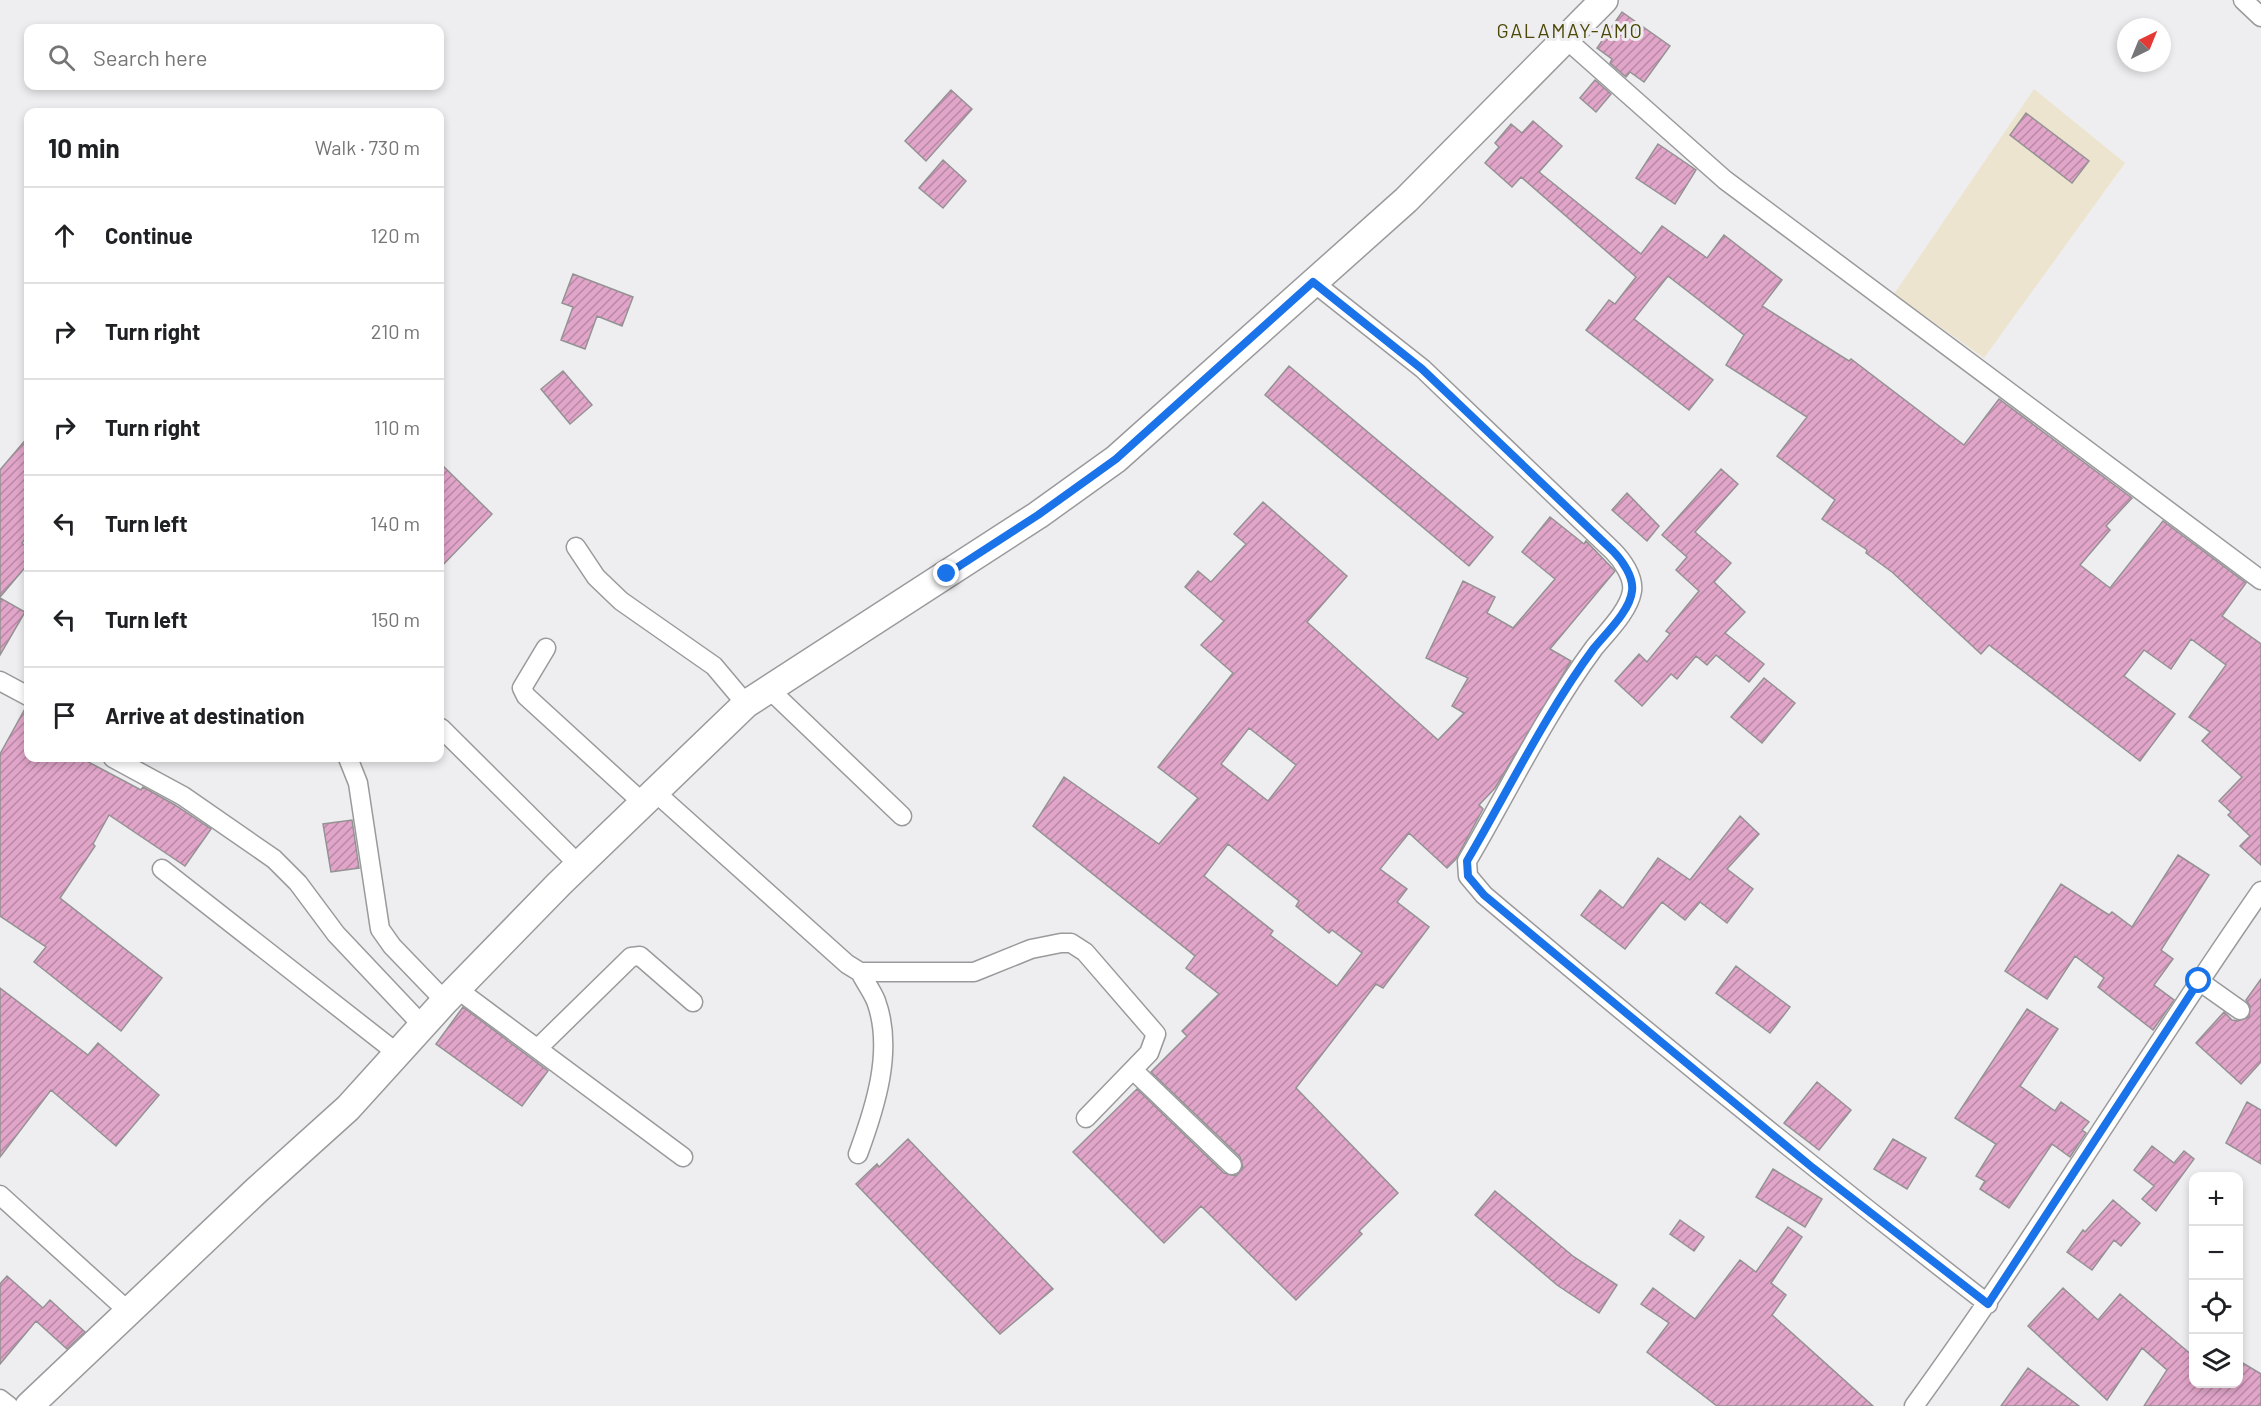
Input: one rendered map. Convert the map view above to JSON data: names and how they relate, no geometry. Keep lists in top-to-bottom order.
{
  "districts": ["GALAMAY-AMO"],
  "north": "top right",
  "page": {
    "search": "Search here",
    "heading": ["10 min", "Walk · 730 m"],
    "list": [
      ["Continue", "120 m"],
      ["Turn right", "210 m"],
      ["Turn right", "110 m"],
      ["Turn left", "140 m"],
      ["Turn left", "150 m"],
      "Arrive at destination"
    ],
    "map_buttons": ["+", "−"]
  }
}
